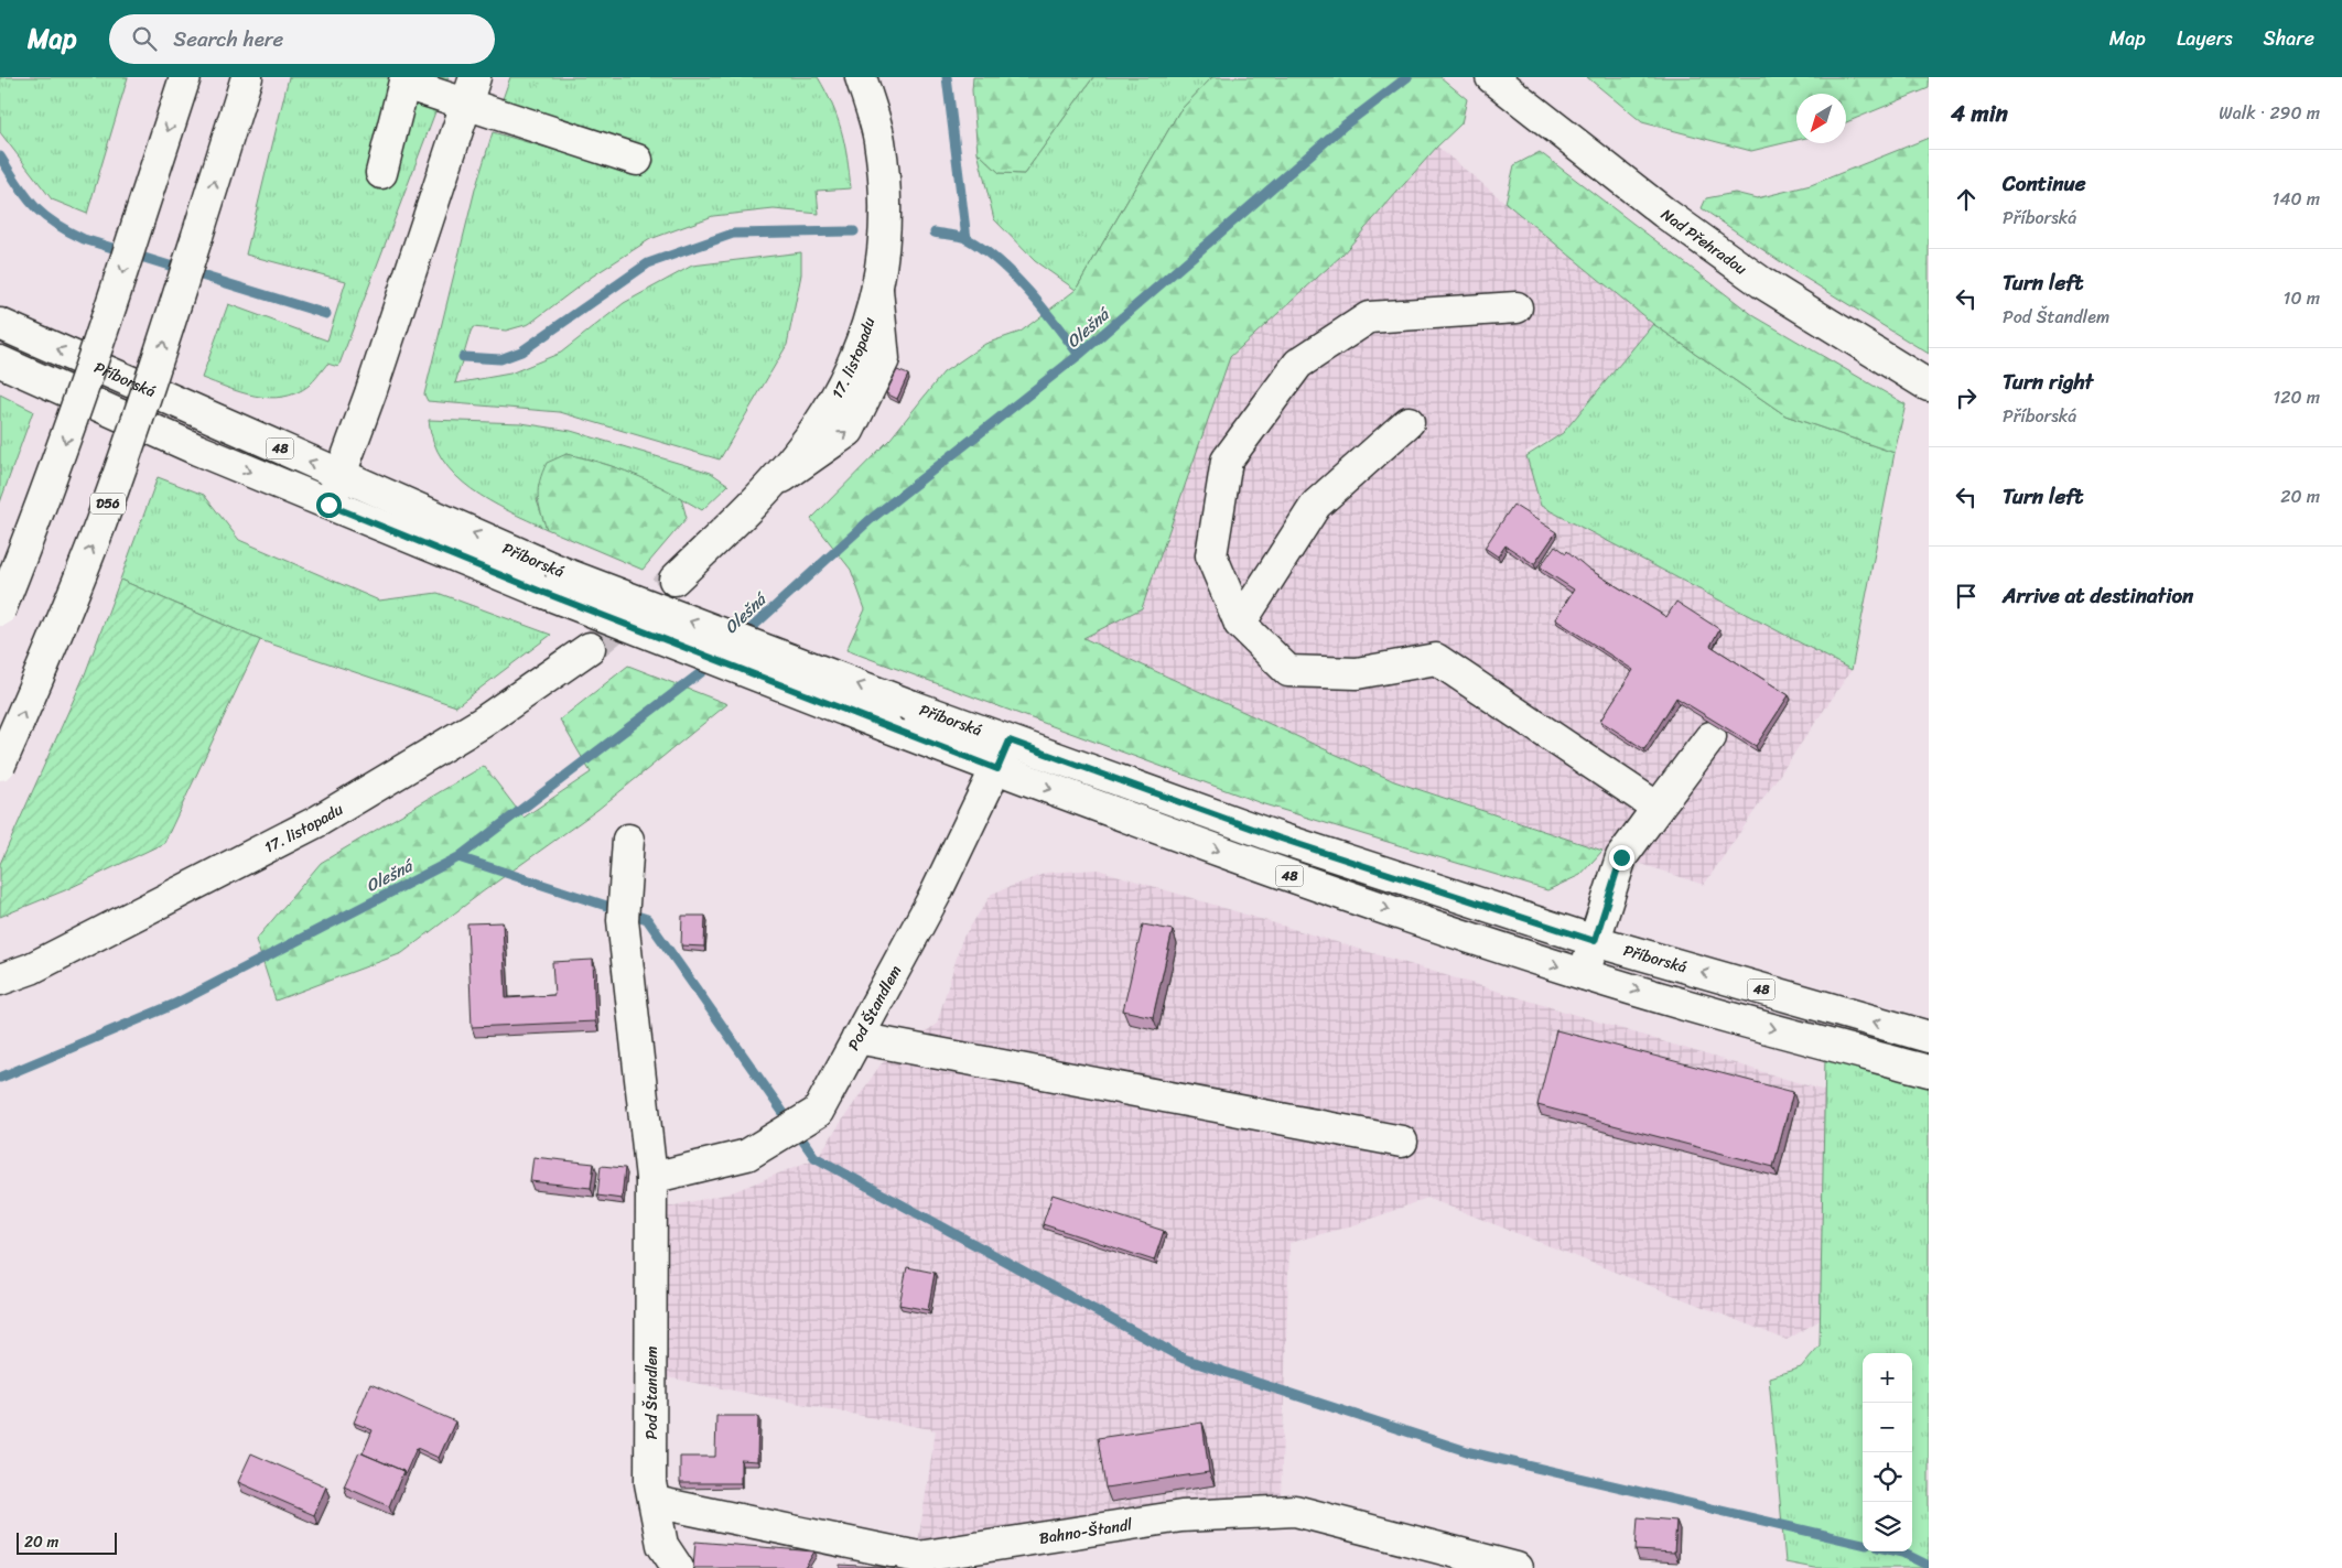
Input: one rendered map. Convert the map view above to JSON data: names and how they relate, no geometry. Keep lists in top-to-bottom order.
{
  "streets": {
    "main road": [
      "Nad Přehradou",
      "17. listopadu",
      "Příborská",
      "48",
      "D56",
      "Pod Štandlem",
      "Bahno-Štandl"
    ]
  },
  "crossings": [
    ["Příborská", "Pod Štandlem"],
    ["Pod Štandlem", "Bahno-Štandl"]
  ],
  "water": ["Olešná"],
  "scale_bar": "20 m",
  "north": "bottom left",
  "page": {
    "header": "Map",
    "search": "Search here",
    "nav": ["Map", "Layers", "Share"],
    "heading": ["4 min", "Walk · 290 m"],
    "list": [
      ["Continue", "Příborská", "140 m"],
      ["Turn left", "Pod Štandlem", "10 m"],
      ["Turn right", "Příborská", "120 m"],
      ["Turn left", "20 m"],
      "Arrive at destination"
    ],
    "map_buttons": ["+", "−"],
    "scale": "20 m"
  }
}
